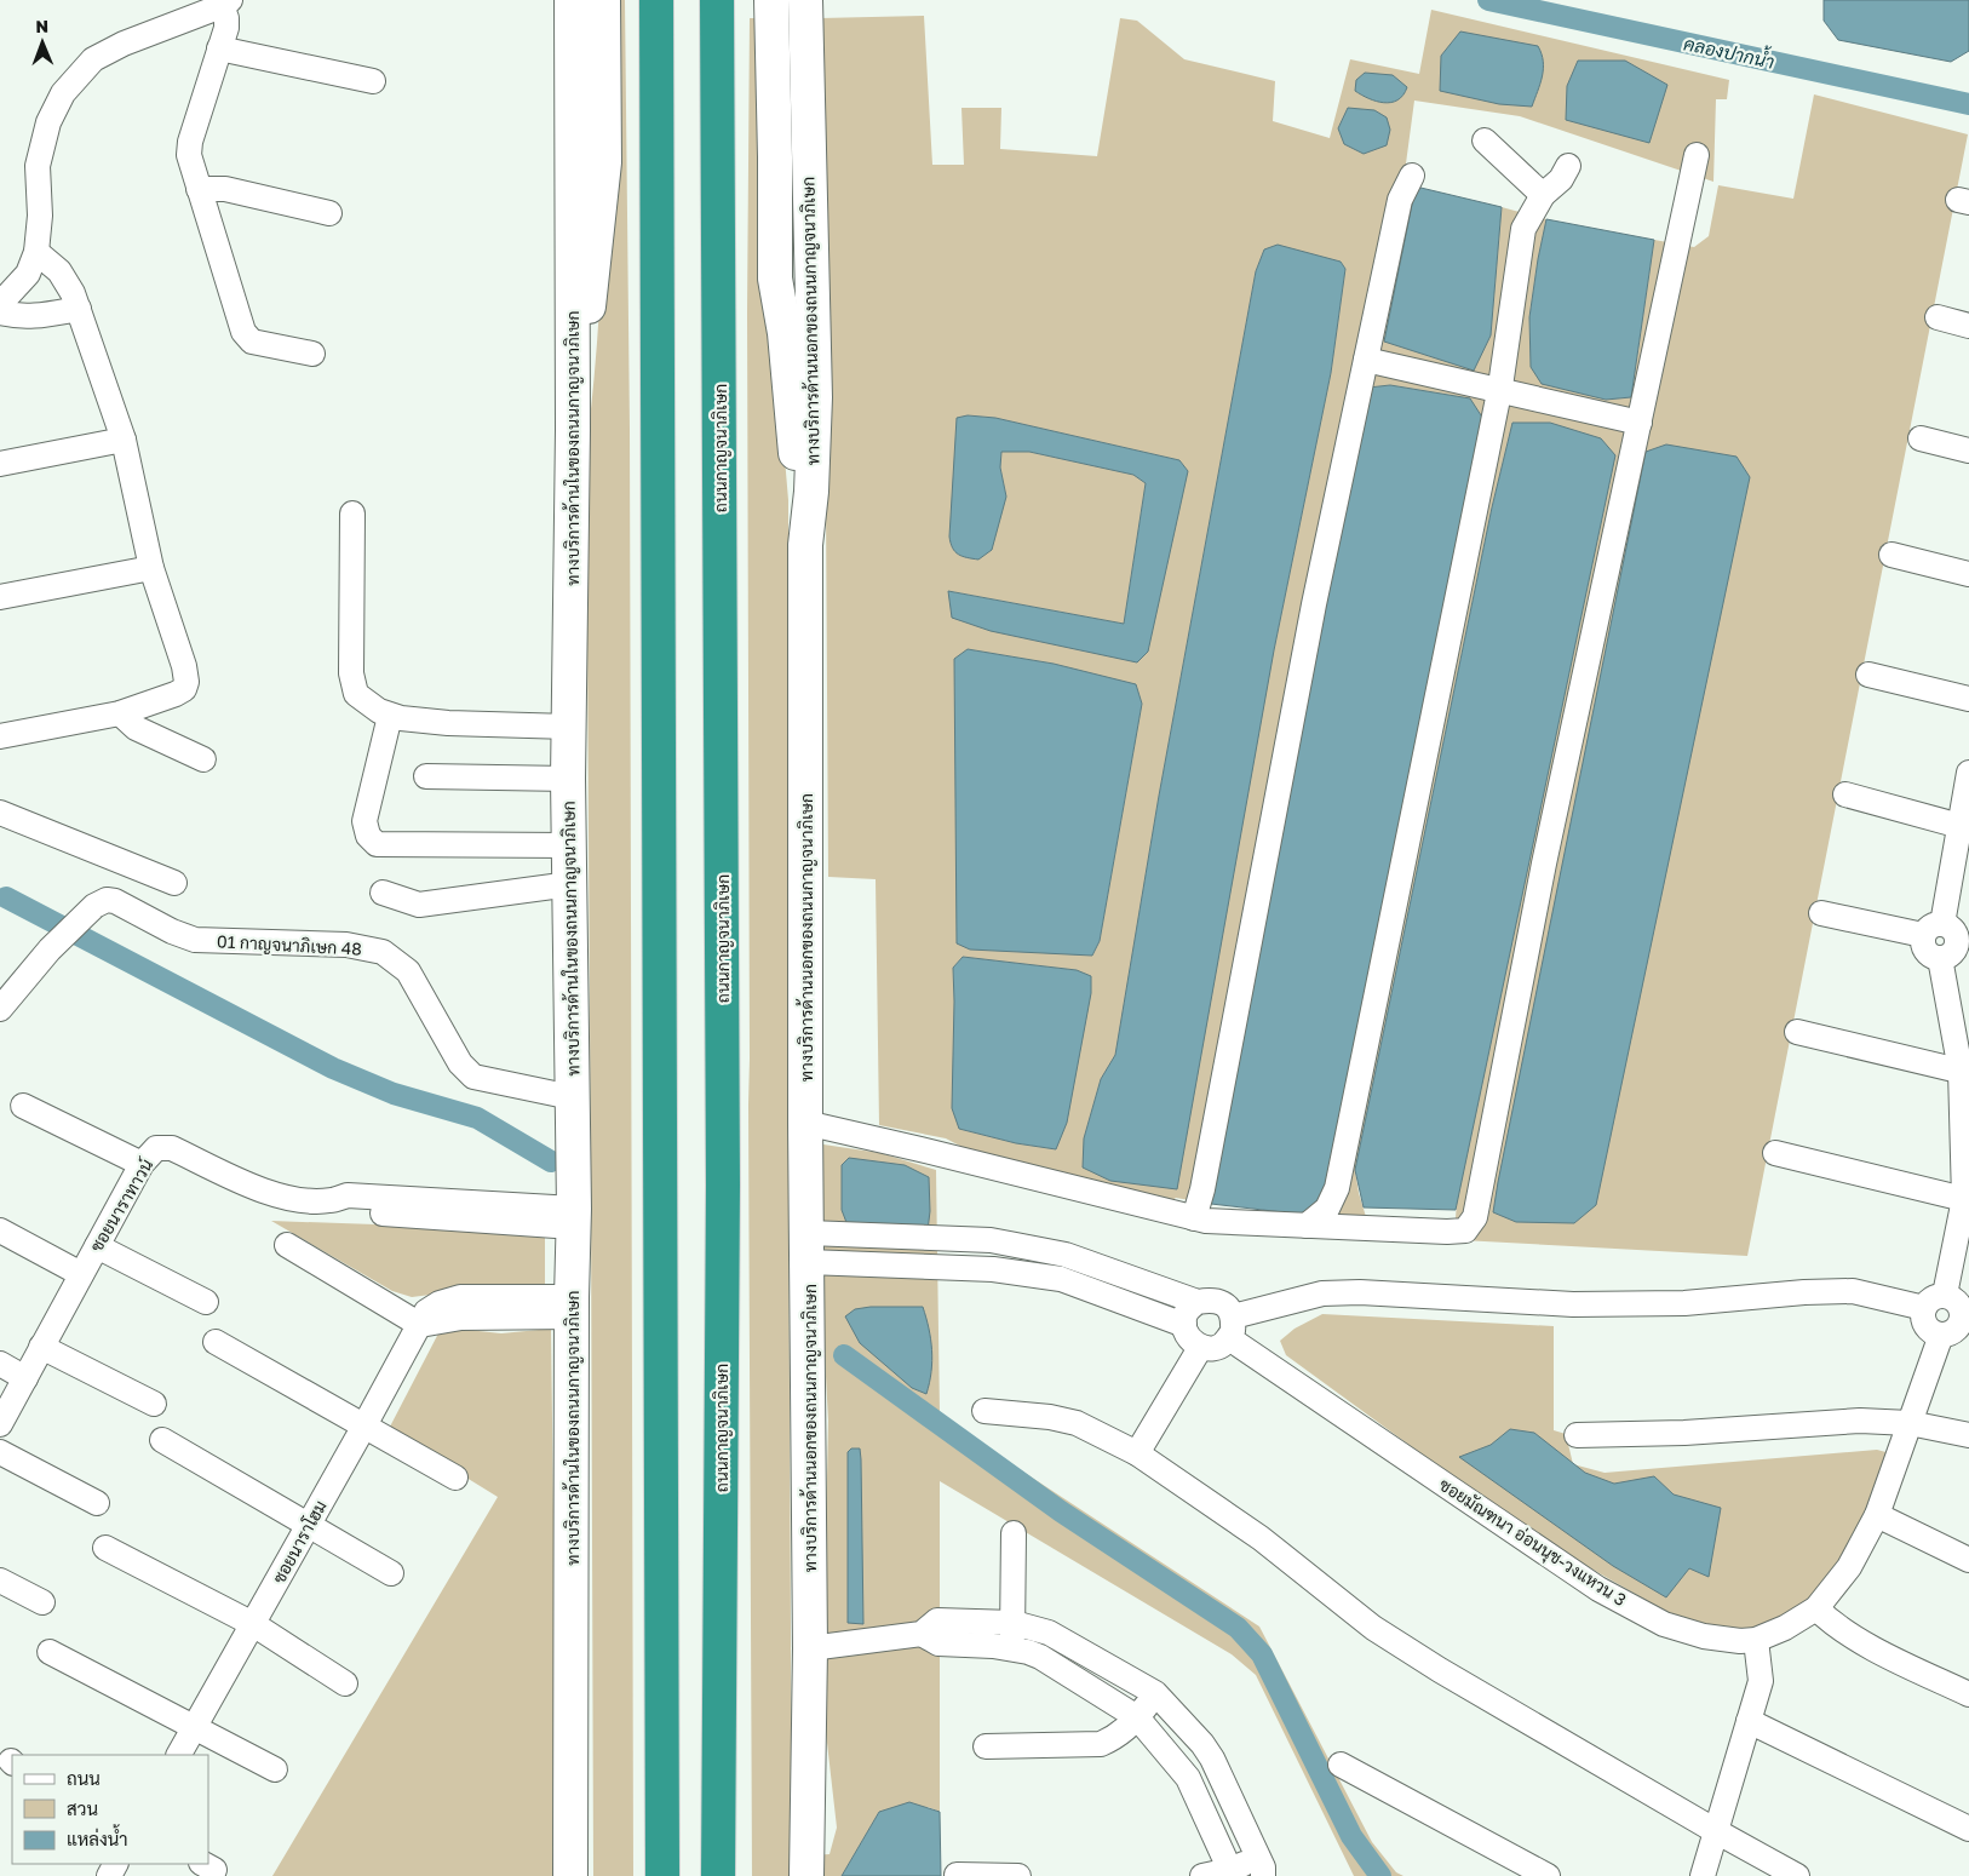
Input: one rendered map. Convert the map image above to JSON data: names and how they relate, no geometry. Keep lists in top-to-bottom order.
{
  "streets": {
    "highway": ["ถนนกาญจนาภิเษก"],
    "main road": ["ทางบริการด้านนอกของถนนกาญจนาภิเษก", "ทางบริการด้านในของถนนกาญจนาภิเษก"],
    "street": [
      "01 กาญจนาภิเษก 48",
      "ซอยนาราทาวน์",
      "ซอยนาราโฮม",
      "ซอยมัณฑนา อ่อนนุช-วงแหวน 3"
    ]
  },
  "crossings": [
    ["ทางบริการด้านนอกของถนนกาญจนาภิเษก", "ซอยมัณฑนา อ่อนนุช-วงแหวน 3"],
    ["ทางบริการด้านในของถนนกาญจนาภิเษก", "01 กาญจนาภิเษก 48"],
    ["ทางบริการด้านในของถนนกาญจนาภิเษก", "ซอยนาราทาวน์"]
  ],
  "water": ["คลองปากน้ำ"],
  "legend": ["ถนน", "สวน", "แหล่งน้ำ"],
  "north": "top"
}
